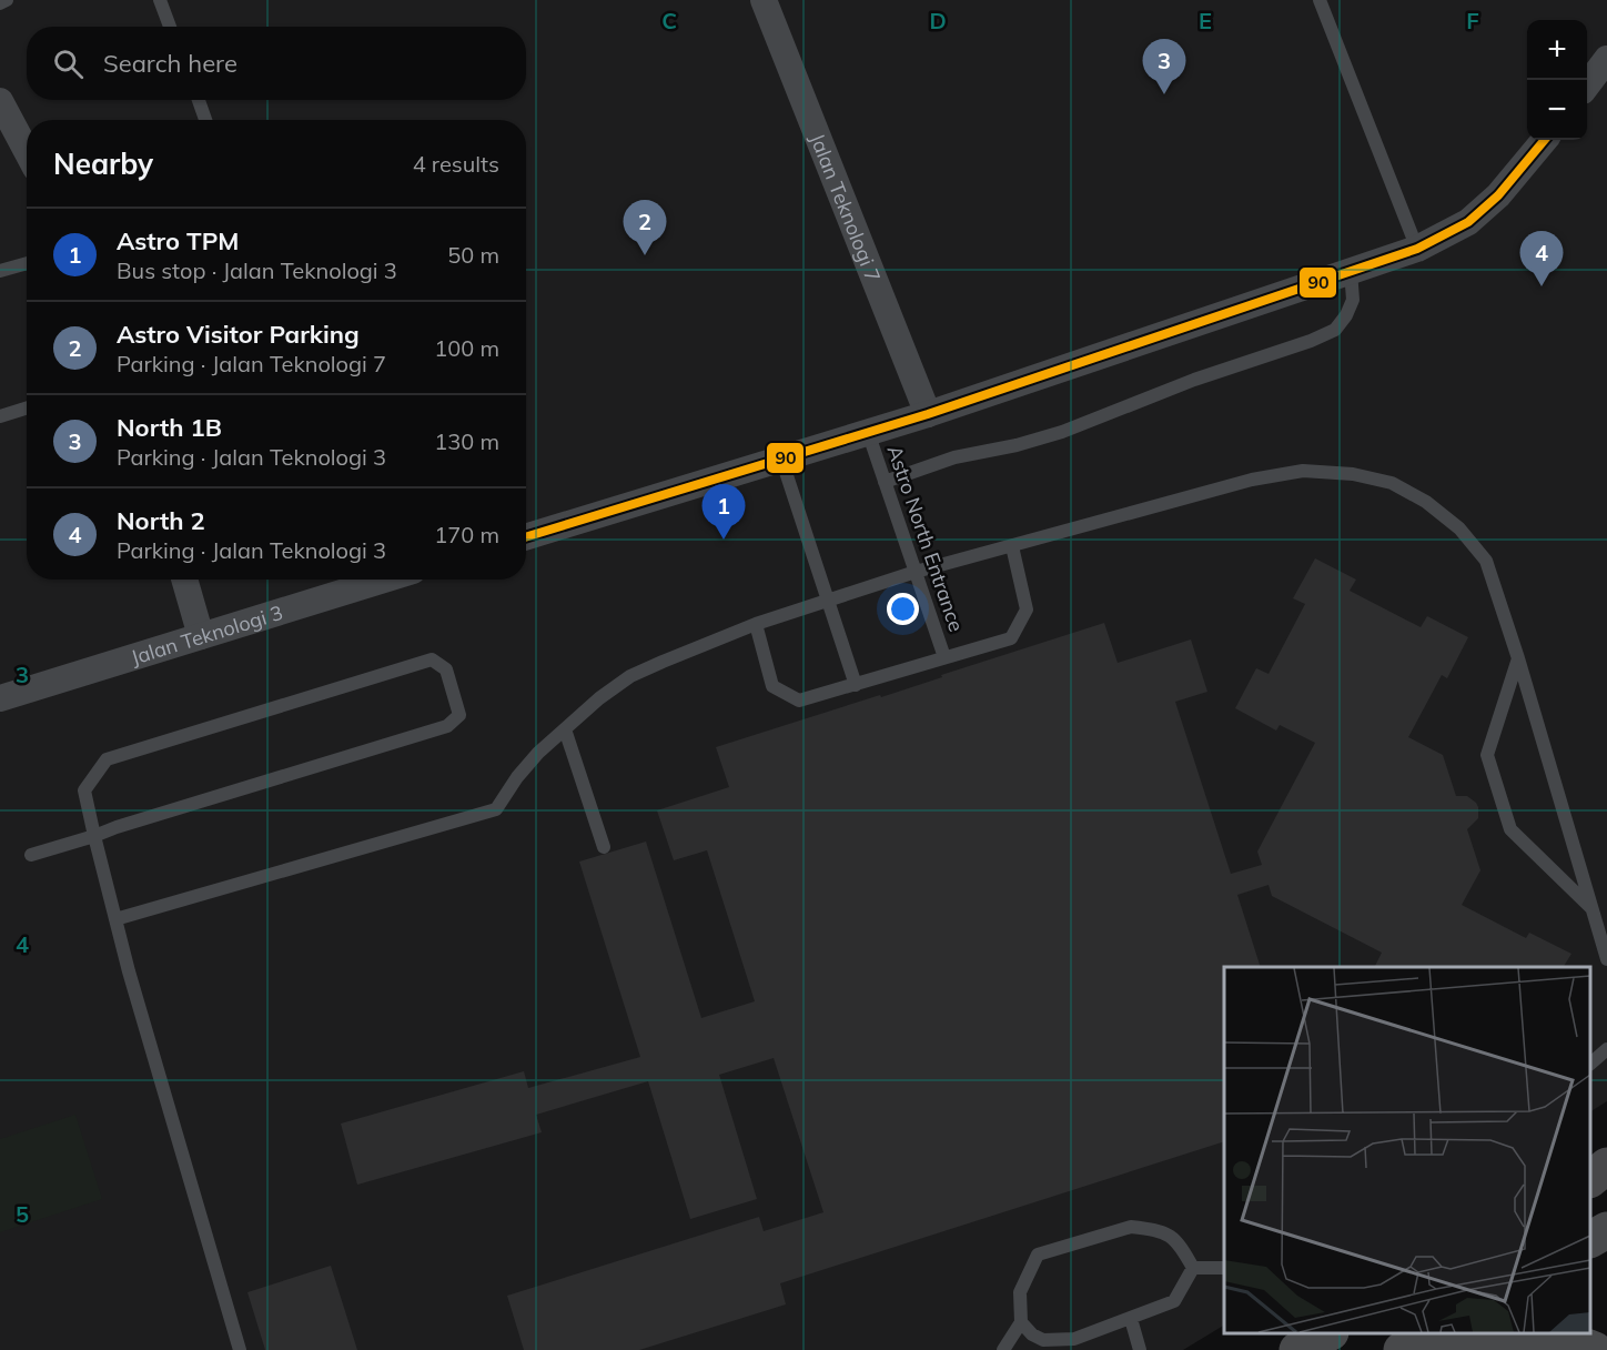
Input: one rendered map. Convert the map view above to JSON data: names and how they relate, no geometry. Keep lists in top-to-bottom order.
{
  "streets": {
    "street": ["Jalan Teknologi 7", "Jalan Teknologi 3"],
    "lane": ["Astro North Entrance"]
  },
  "lines": ["transit line 90"],
  "page": {
    "map_buttons": ["+", "−"],
    "search": "Search here",
    "pins": [
      "3",
      "2",
      "4",
      "1"
    ],
    "heading": ["Nearby", "4 results"],
    "list": [
      {
        "mark": "1",
        "name": "Astro TPM",
        "note": "Bus stop · Jalan Teknologi 3",
        "value": "50 m"
      },
      {
        "mark": "2",
        "name": "Astro Visitor Parking",
        "note": "Parking · Jalan Teknologi 7",
        "value": "100 m"
      },
      {
        "mark": "3",
        "name": "North 1B",
        "note": "Parking · Jalan Teknologi 3",
        "value": "130 m"
      },
      {
        "mark": "4",
        "name": "North 2",
        "note": "Parking · Jalan Teknologi 3",
        "value": "170 m"
      }
    ]
  },
  "grid": {
    "columns": [
      "C",
      "D",
      "E",
      "F"
    ],
    "rows": ["3", "4", "5"]
  }
}
